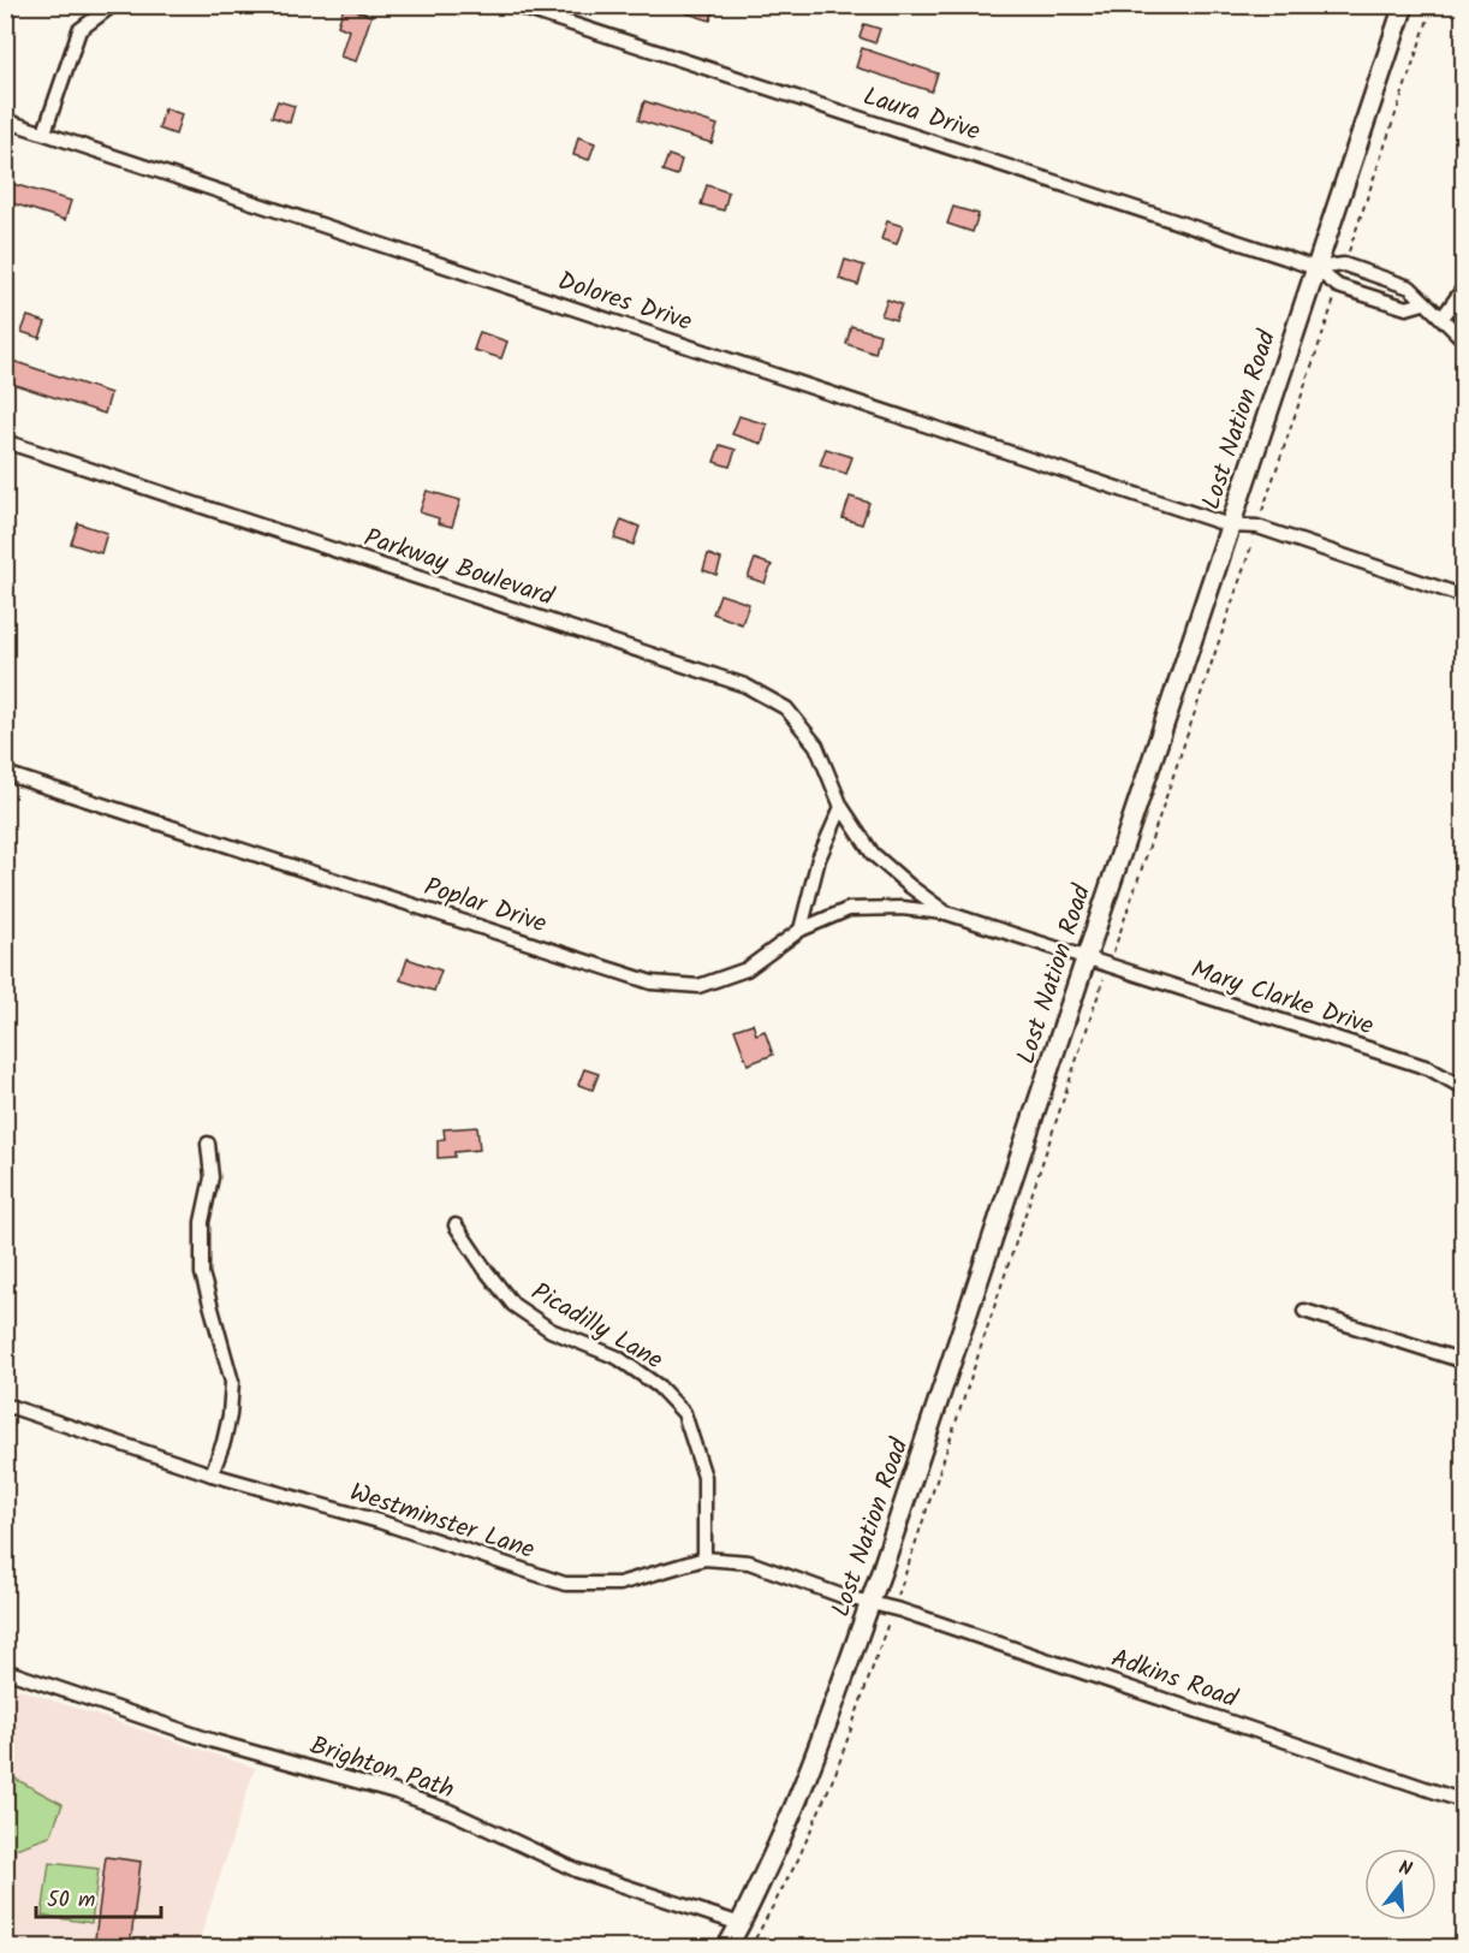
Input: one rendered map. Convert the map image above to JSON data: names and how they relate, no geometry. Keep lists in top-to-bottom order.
{
  "streets": {
    "street": [
      "Laura Drive",
      "Dolores Drive",
      "Lost Nation Road",
      "Parkway Boulevard",
      "Poplar Drive",
      "Mary Clarke Drive",
      "Picadilly Lane",
      "Westminster Lane",
      "Adkins Road",
      "Brighton Path"
    ]
  },
  "crossings": [
    ["Laura Drive", "Lost Nation Road"],
    ["Dolores Drive", "Lost Nation Road"],
    ["Lost Nation Road", "Parkway Boulevard"],
    ["Lost Nation Road", "Mary Clarke Drive"],
    ["Lost Nation Road", "Westminster Lane"],
    ["Lost Nation Road", "Adkins Road"],
    ["Lost Nation Road", "Brighton Path"],
    ["Parkway Boulevard", "Poplar Drive"],
    ["Parkway Boulevard", "Mary Clarke Drive"],
    ["Picadilly Lane", "Westminster Lane"],
    ["Westminster Lane", "Adkins Road"]
  ],
  "scale_bar": "50 m",
  "north": "top"
}
